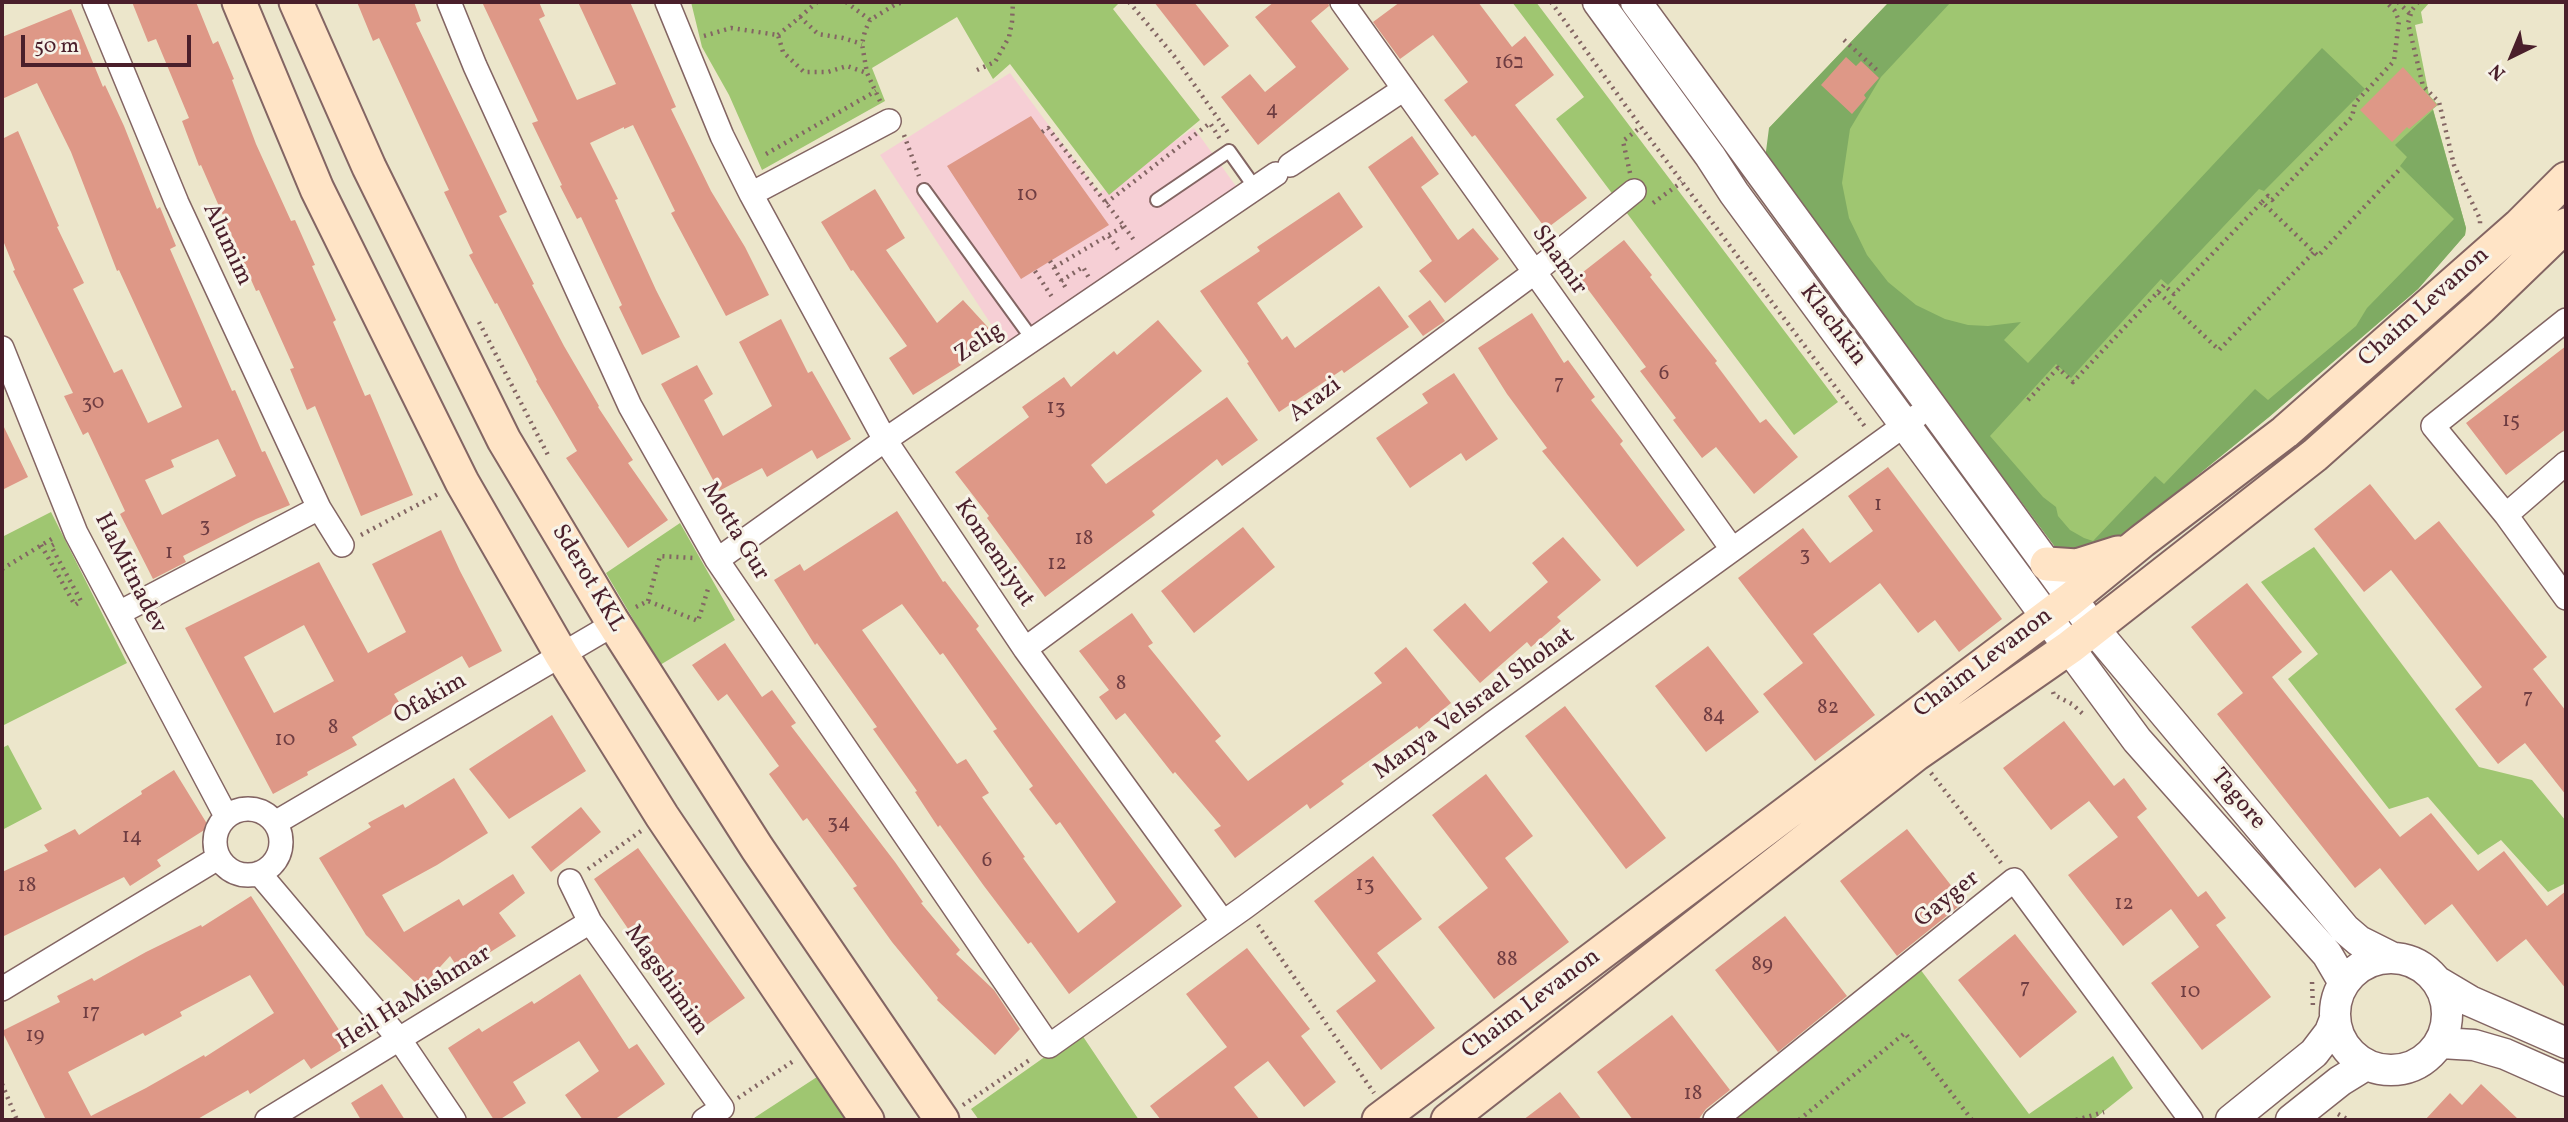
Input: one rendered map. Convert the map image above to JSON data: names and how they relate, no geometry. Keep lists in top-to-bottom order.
{
  "streets": {
    "main road": ["Chaim Levanon", "Sderot KKL"],
    "street": [
      "Alumim",
      "Shamir",
      "Klachkin",
      "Zelig",
      "Arazi",
      "Motta Gur",
      "Komemiyut",
      "HaMitnadev",
      "Ofakim",
      "Manya VeIsrael Shohat",
      "Tagore",
      "Gayger",
      "Magshimim",
      "Heil HaMishmar"
    ]
  },
  "crossings": [
    ["Shamir", "Zelig"],
    ["Shamir", "Arazi"],
    ["Shamir", "Manya VeIsrael Shohat"],
    ["Chaim Levanon", "Klachkin"],
    ["Chaim Levanon", "Tagore"],
    ["Klachkin", "Manya VeIsrael Shohat"],
    ["Klachkin", "Tagore"],
    ["Zelig", "Motta Gur"],
    ["Zelig", "Komemiyut"],
    ["Arazi", "Komemiyut"],
    ["Motta Gur", "Manya VeIsrael Shohat"],
    ["Komemiyut", "Manya VeIsrael Shohat"],
    ["HaMitnadev", "Ofakim"],
    ["Sderot KKL", "Ofakim"],
    ["Magshimim", "Heil HaMishmar"]
  ],
  "house_numbers": [
    "16ב",
    "4",
    "10",
    "6",
    "7",
    "30",
    "13",
    "15",
    "1",
    "3",
    "18",
    "1",
    "3",
    "12",
    "8",
    "7",
    "82",
    "84",
    "8",
    "10",
    "34",
    "14",
    "6",
    "13",
    "18",
    "12",
    "88",
    "89",
    "7",
    "10",
    "17",
    "19",
    "18"
  ],
  "scale_bar": "50 m",
  "north": "bottom left"
}
